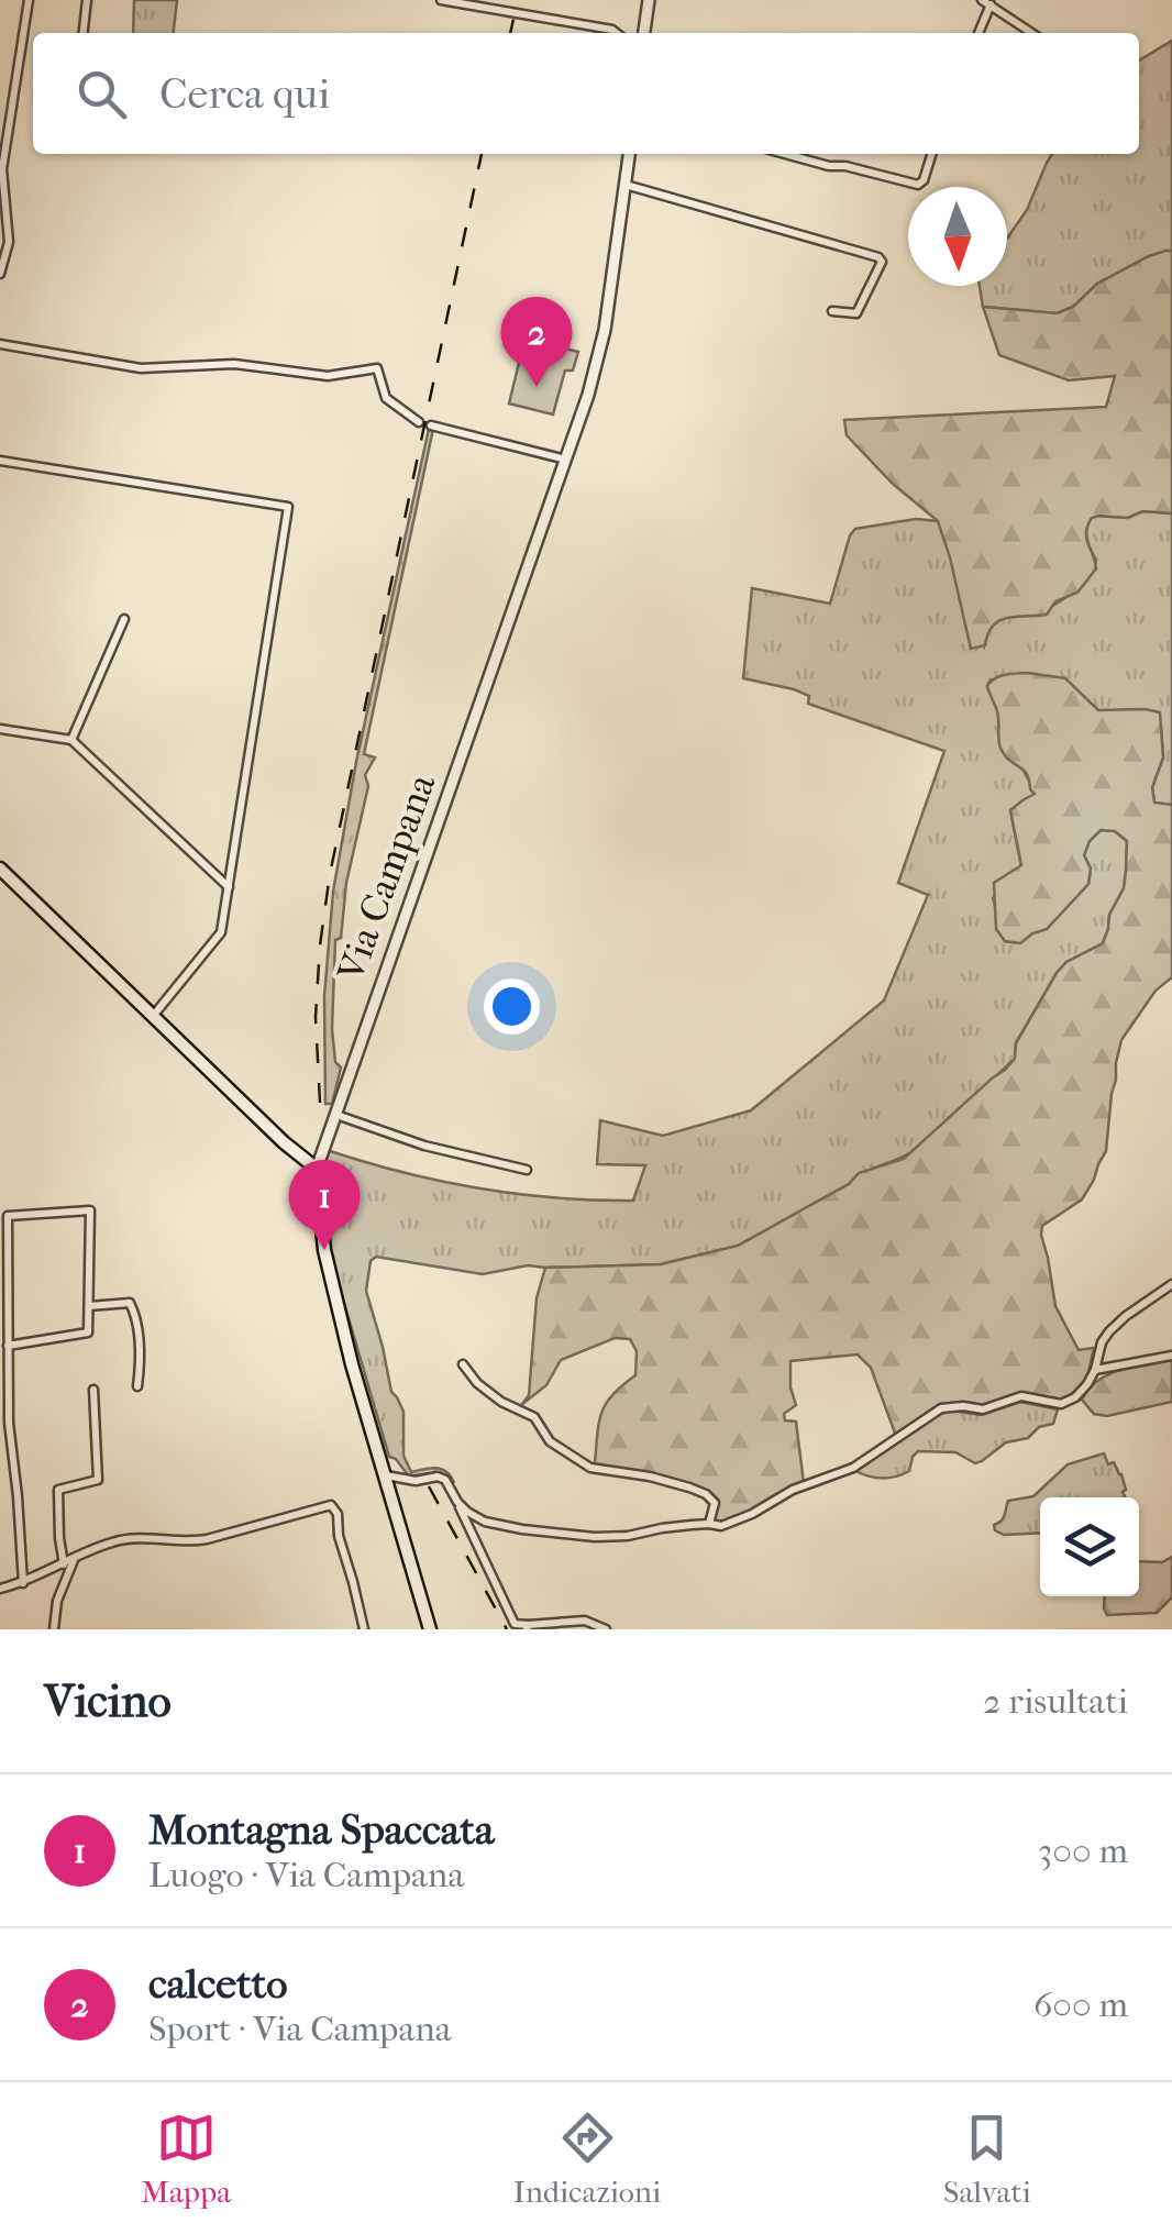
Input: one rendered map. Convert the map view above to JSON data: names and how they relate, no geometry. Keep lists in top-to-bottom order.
{
  "streets": {
    "main road": ["Via Campana"]
  },
  "north": "bottom",
  "page": {
    "search": "Cerca qui",
    "pins": ["2", "1"],
    "heading": ["Vicino", "2 risultati"],
    "list": [
      {
        "mark": "1",
        "name": "Montagna Spaccata",
        "note": "Luogo · Via Campana",
        "value": "300 m"
      },
      {
        "mark": "2",
        "name": "calcetto",
        "note": "Sport · Via Campana",
        "value": "600 m"
      }
    ],
    "nav": ["Mappa", "Indicazioni", "Salvati"]
  }
}
